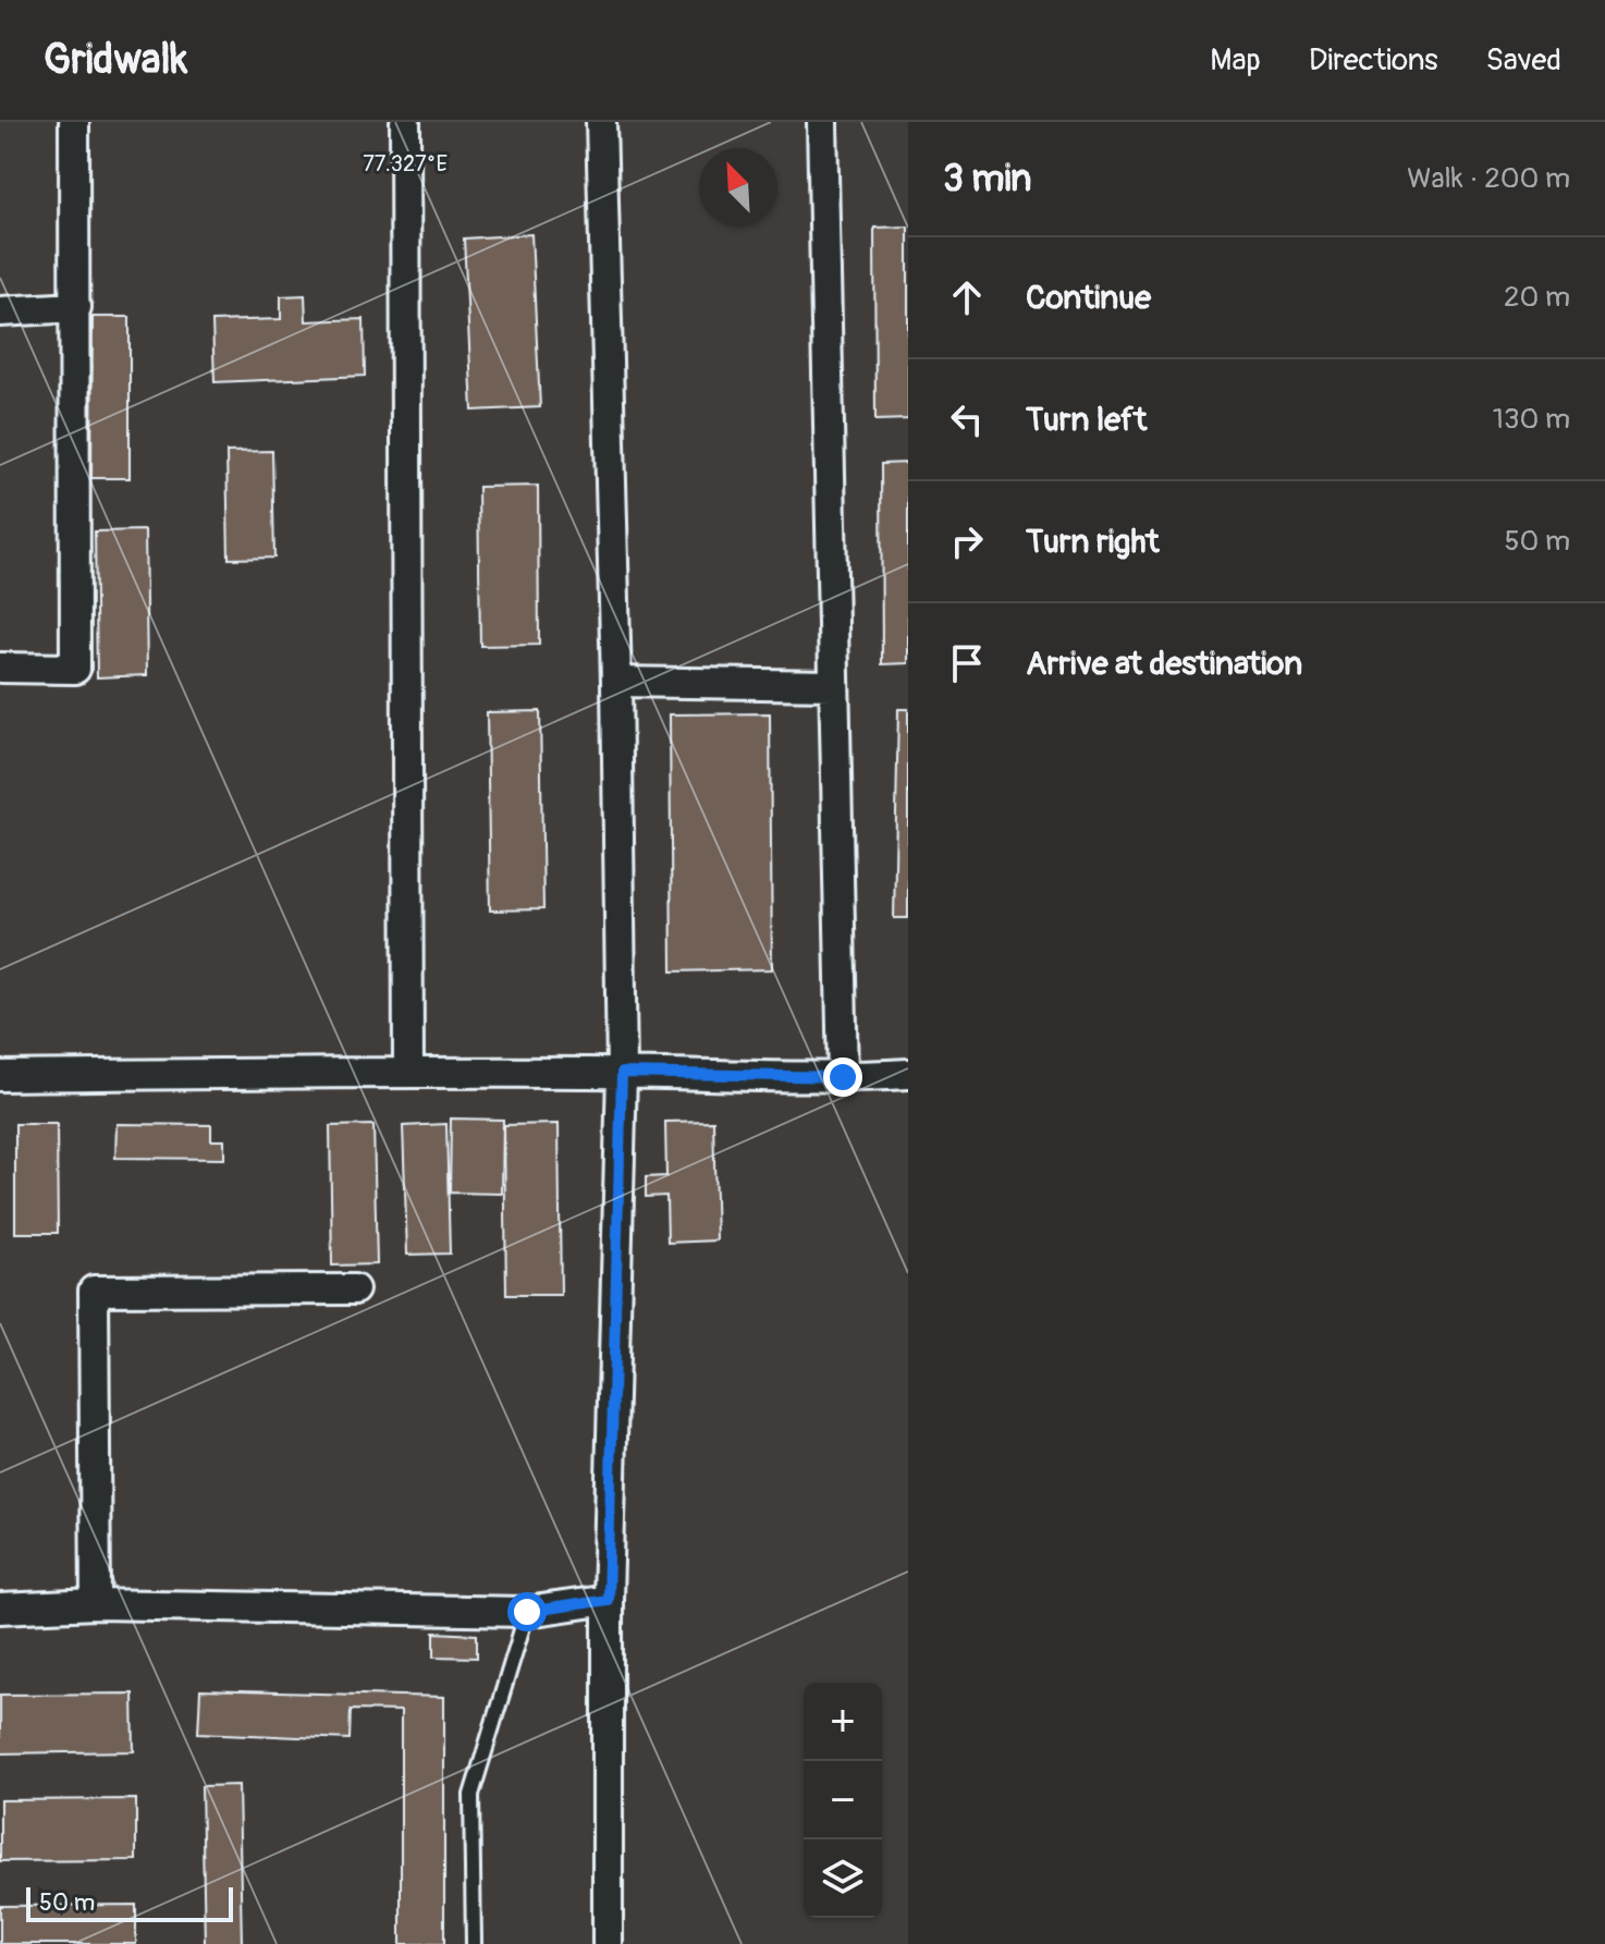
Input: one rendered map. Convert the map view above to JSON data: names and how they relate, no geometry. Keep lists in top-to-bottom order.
{
  "scale_bar": "50 m",
  "north": "top left",
  "page": {
    "header": "Gridwalk",
    "nav": ["Map", "Directions", "Saved"],
    "heading": ["3 min", "Walk · 200 m"],
    "list": [
      ["Continue", "20 m"],
      ["Turn left", "130 m"],
      ["Turn right", "50 m"],
      "Arrive at destination"
    ],
    "map_buttons": ["+", "−"],
    "scale": "50 m"
  },
  "coordinates": ["77.327°E"]
}
